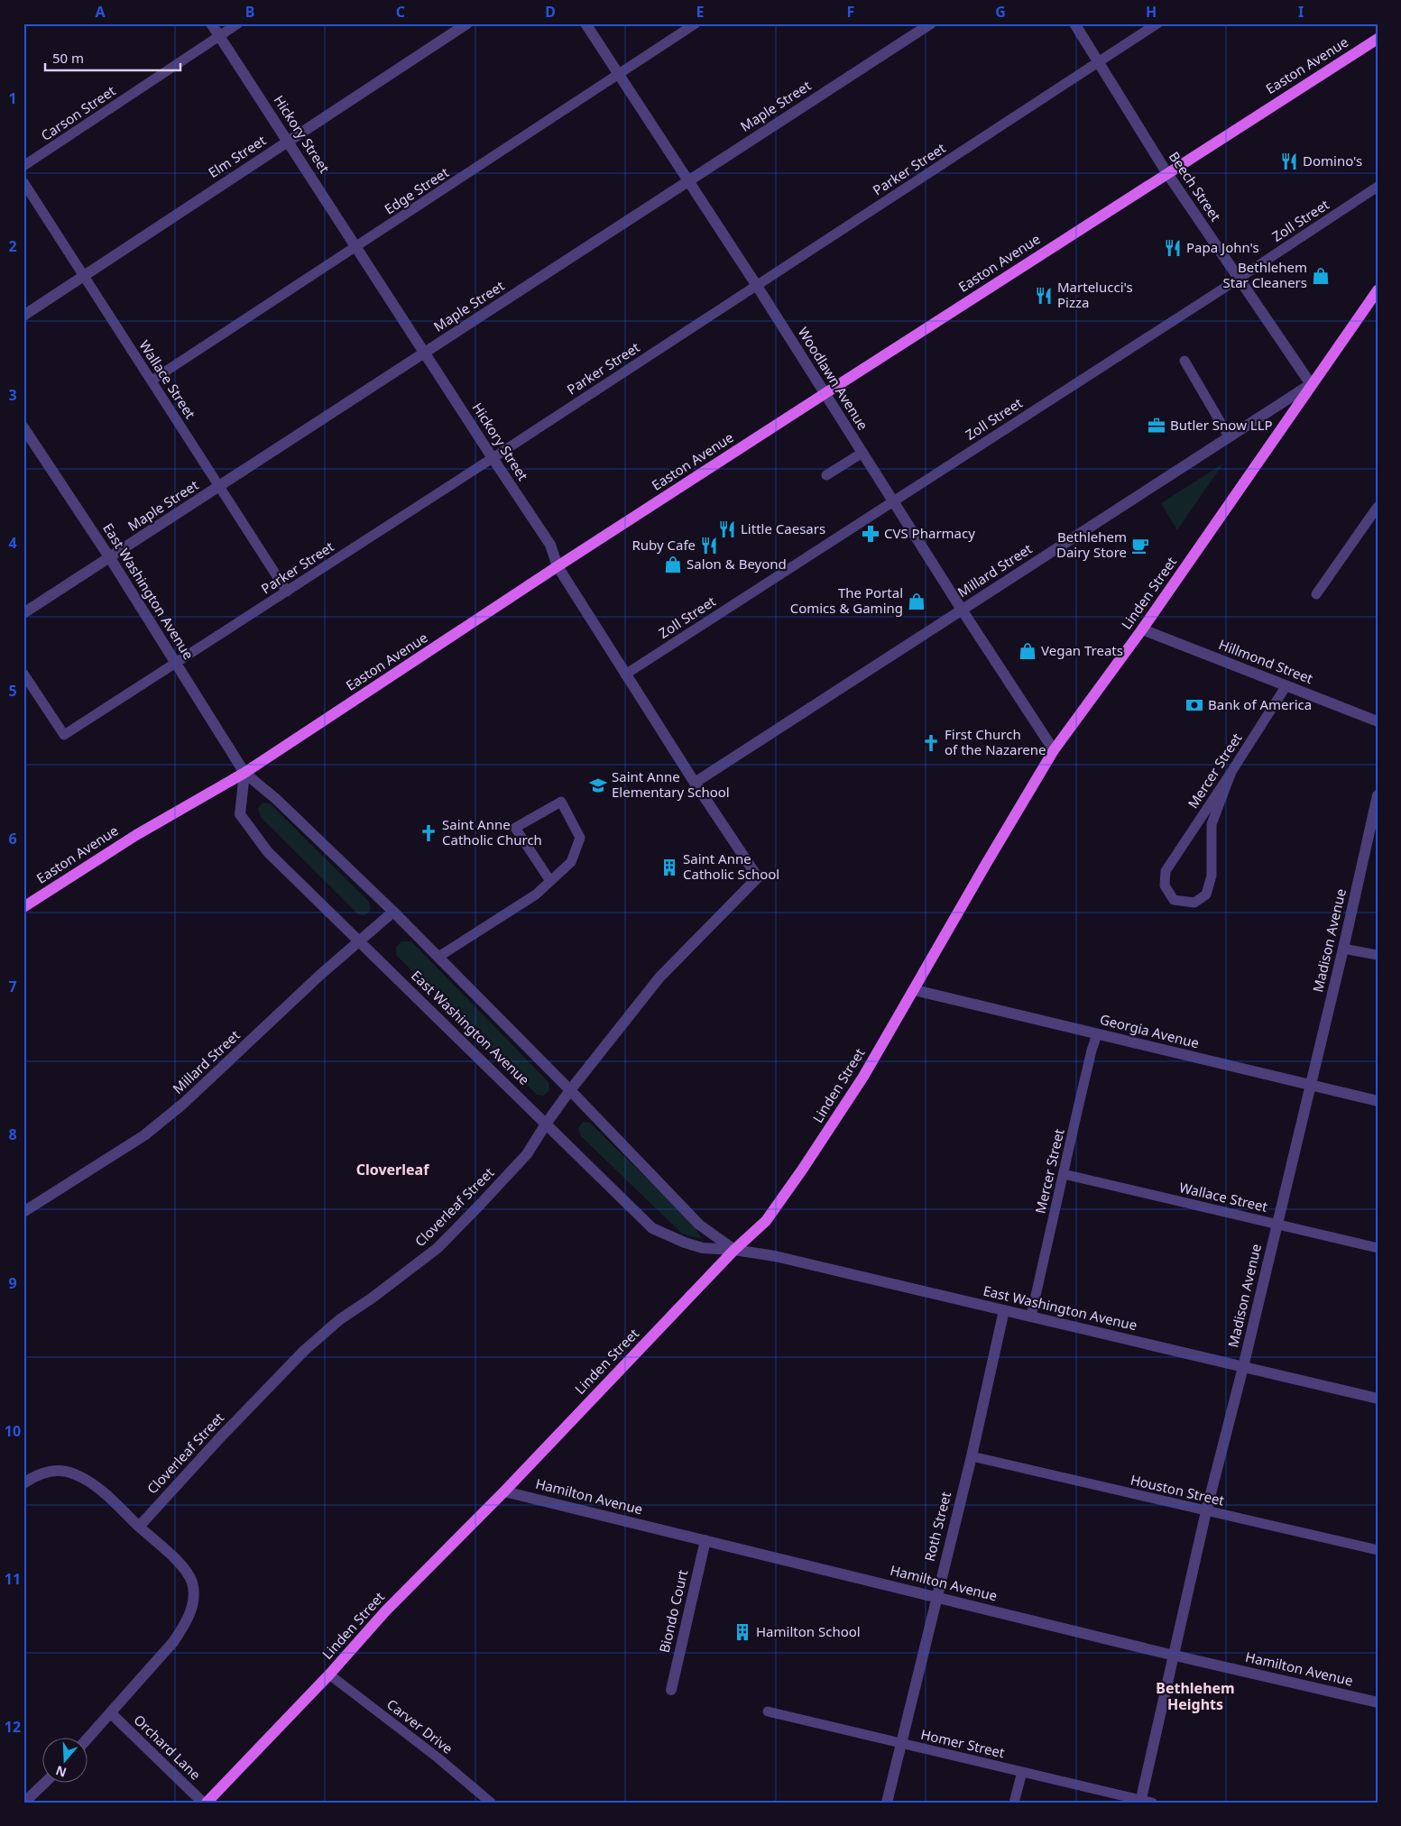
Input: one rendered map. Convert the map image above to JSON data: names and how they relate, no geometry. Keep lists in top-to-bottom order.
{
  "streets": {
    "main road": ["Easton Avenue", "Linden Street"],
    "street": [
      "Maple Street",
      "Hickory Street",
      "Elm Street",
      "Beech Street",
      "Woodlawn Avenue",
      "Millard Street",
      "East Washington Avenue",
      "Hillmond Street",
      "Madison Avenue",
      "Georgia Avenue",
      "Cloverleaf Street",
      "Hamilton Avenue",
      "Roth Street",
      "Biondo Court",
      "Orchard Lane"
    ],
    "lane": [
      "Carson Street",
      "Parker Street",
      "Edge Street",
      "Zoll Street",
      "Wallace Street",
      "Mercer Street",
      "Houston Street",
      "Carver Drive",
      "Homer Street"
    ]
  },
  "crossings": [
    ["Easton Avenue", "Hickory Street"],
    ["Easton Avenue", "Beech Street"],
    ["Easton Avenue", "Woodlawn Avenue"],
    ["Easton Avenue", "East Washington Avenue"],
    ["Maple Street", "Hickory Street"],
    ["Maple Street", "Woodlawn Avenue"],
    ["Maple Street", "Wallace Street"],
    ["Maple Street", "East Washington Avenue"],
    ["Carson Street", "Hickory Street"],
    ["Hickory Street", "Elm Street"],
    ["Hickory Street", "Parker Street"],
    ["Hickory Street", "Edge Street"],
    ["Hickory Street", "Zoll Street"],
    ["Hickory Street", "Millard Street"],
    ["Hickory Street", "Cloverleaf Street"],
    ["Elm Street", "Wallace Street"],
    ["Parker Street", "Beech Street"],
    ["Parker Street", "Woodlawn Avenue"],
    ["Parker Street", "Wallace Street"],
    ["Parker Street", "East Washington Avenue"],
    ["Beech Street", "Zoll Street"],
    ["Beech Street", "Millard Street"],
    ["Beech Street", "Linden Street"],
    ["Edge Street", "Woodlawn Avenue"],
    ["Edge Street", "Wallace Street"],
    ["Zoll Street", "Woodlawn Avenue"],
    ["Woodlawn Avenue", "Millard Street"],
    ["Woodlawn Avenue", "Linden Street"],
    ["Wallace Street", "Mercer Street"],
    ["Wallace Street", "Madison Avenue"],
    ["Millard Street", "East Washington Avenue"],
    ["Millard Street", "Linden Street"],
    ["East Washington Avenue", "Linden Street"],
    ["East Washington Avenue", "Mercer Street"],
    ["East Washington Avenue", "Madison Avenue"],
    ["East Washington Avenue", "Cloverleaf Street"],
    ["East Washington Avenue", "Roth Street"],
    ["Linden Street", "Hillmond Street"],
    ["Linden Street", "Georgia Avenue"],
    ["Linden Street", "Hamilton Avenue"],
    ["Linden Street", "Carver Drive"],
    ["Hillmond Street", "Mercer Street"],
    ["Mercer Street", "Georgia Avenue"],
    ["Madison Avenue", "Georgia Avenue"],
    ["Madison Avenue", "Houston Street"],
    ["Madison Avenue", "Hamilton Avenue"],
    ["Madison Avenue", "Homer Street"],
    ["Houston Street", "Roth Street"],
    ["Hamilton Avenue", "Roth Street"],
    ["Hamilton Avenue", "Biondo Court"],
    ["Roth Street", "Homer Street"]
  ],
  "districts": ["Cloverleaf", "Bethlehem Heights"],
  "places": {
    "restaurant": [
      "Domino's",
      "Papa John's",
      "Martelucci's Pizza",
      "Little Caesars",
      "Ruby Cafe"
    ],
    "shop": [
      "Bethlehem Star Cleaners",
      "Salon & Beyond",
      "The Portal Comics & Gaming",
      "Vegan Treats"
    ],
    "office": ["Butler Snow LLP"],
    "pharmacy": ["CVS Pharmacy"],
    "cafe": ["Bethlehem Dairy Store"],
    "bank": ["Bank of America"],
    "church": ["First Church of the Nazarene", "Saint Anne Catholic Church"],
    "school or university": ["Saint Anne Elementary School"],
    "building": ["Saint Anne Catholic School", "Hamilton School"]
  },
  "scale_bar": "50 m",
  "north": "bottom",
  "grid": {
    "columns": [
      "A",
      "B",
      "C",
      "D",
      "E",
      "F",
      "G",
      "H",
      "I"
    ],
    "rows": [
      "1",
      "2",
      "3",
      "4",
      "5",
      "6",
      "7",
      "8",
      "9",
      "10",
      "11",
      "12"
    ]
  }
}
